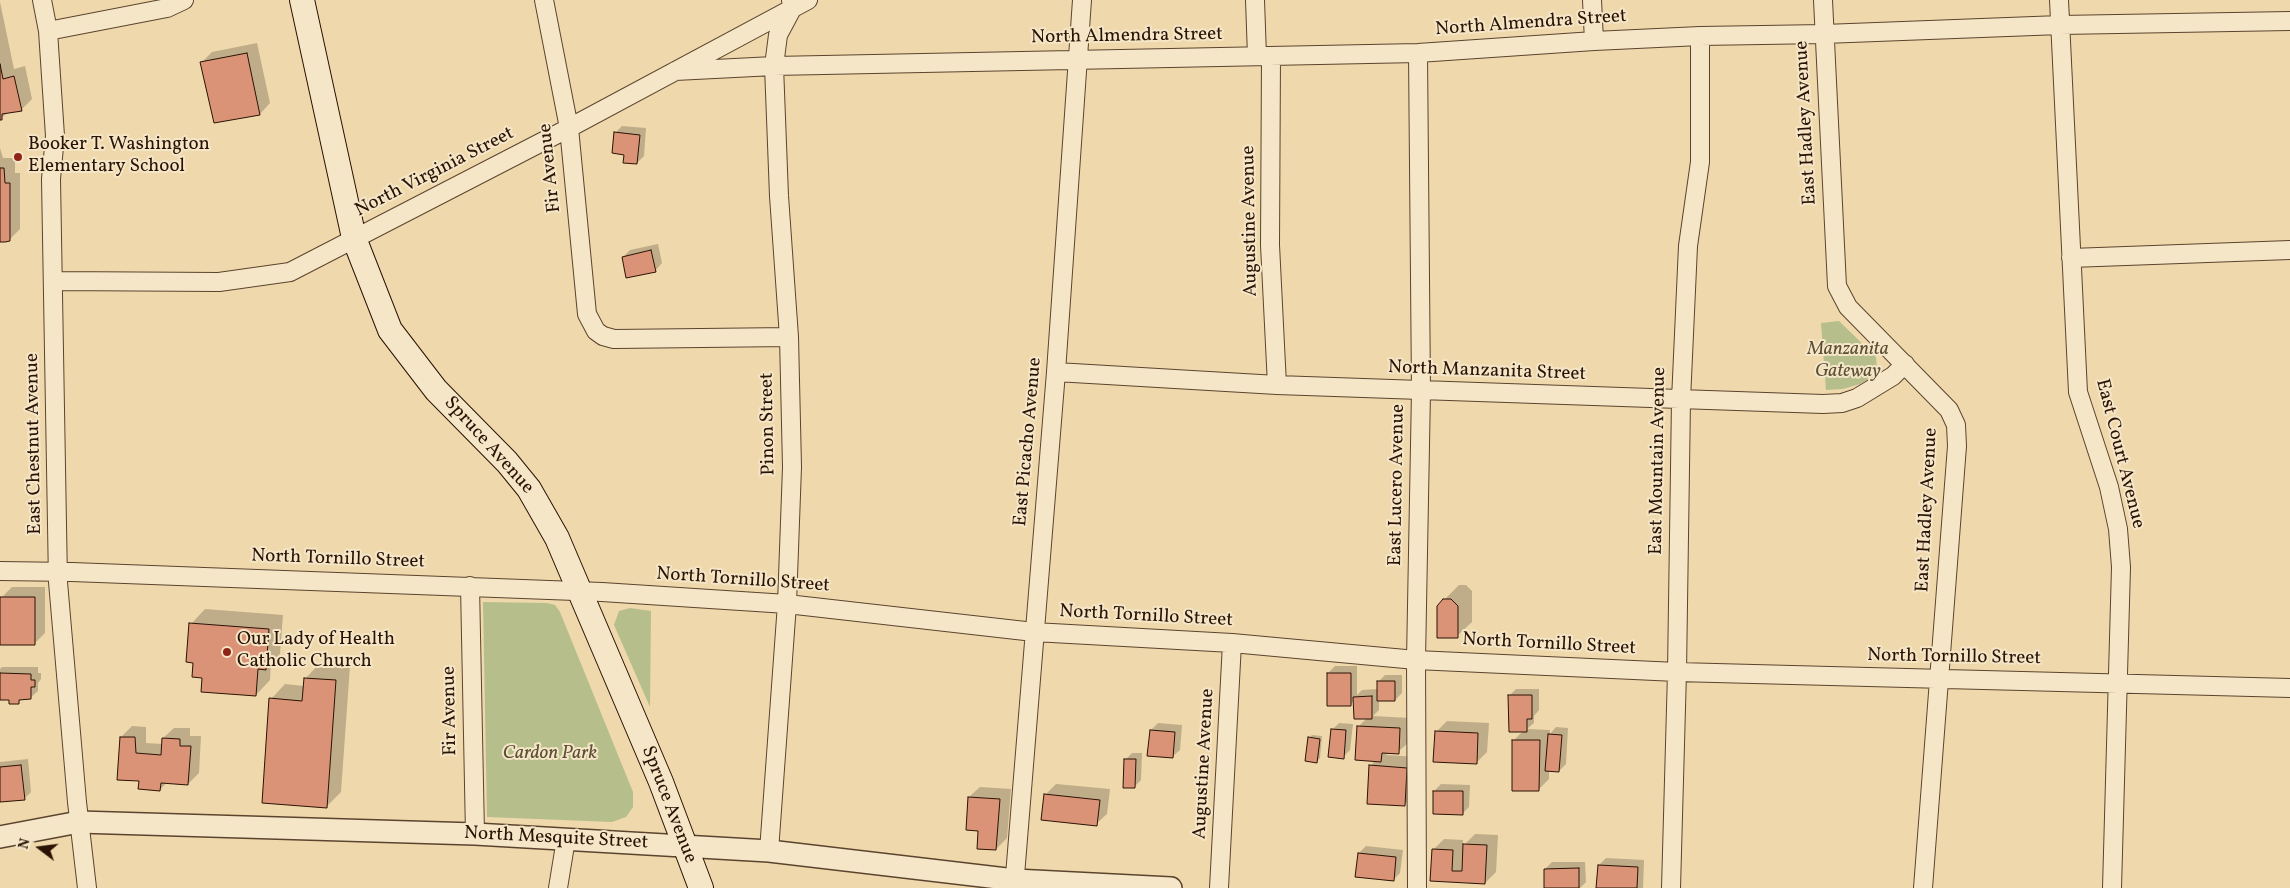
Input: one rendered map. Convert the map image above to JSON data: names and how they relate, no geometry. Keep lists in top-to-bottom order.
{
  "streets": {
    "main road": ["Spruce Avenue"],
    "street": [
      "North Almendra Street",
      "East Hadley Avenue",
      "Fir Avenue",
      "North Virginia Street",
      "Augustine Avenue",
      "North Manzanita Street",
      "Pinon Street",
      "East Picacho Avenue",
      "East Chestnut Avenue",
      "East Court Avenue",
      "East Mountain Avenue",
      "East Lucero Avenue",
      "North Tornillo Street",
      "North Mesquite Street"
    ]
  },
  "crossings": [
    ["North Almendra Street", "East Hadley Avenue"],
    ["North Almendra Street", "North Virginia Street"],
    ["North Almendra Street", "Augustine Avenue"],
    ["North Almendra Street", "Pinon Street"],
    ["North Almendra Street", "East Picacho Avenue"],
    ["North Almendra Street", "East Court Avenue"],
    ["North Almendra Street", "East Mountain Avenue"],
    ["North Almendra Street", "East Lucero Avenue"],
    ["East Hadley Avenue", "North Manzanita Street"],
    ["East Hadley Avenue", "North Tornillo Street"],
    ["Fir Avenue", "North Virginia Street"],
    ["Fir Avenue", "Pinon Street"],
    ["Fir Avenue", "North Tornillo Street"],
    ["Fir Avenue", "North Mesquite Street"],
    ["North Virginia Street", "Pinon Street"],
    ["North Virginia Street", "East Chestnut Avenue"],
    ["North Virginia Street", "Spruce Avenue"],
    ["Augustine Avenue", "North Manzanita Street"],
    ["Augustine Avenue", "North Tornillo Street"],
    ["North Manzanita Street", "East Picacho Avenue"],
    ["North Manzanita Street", "East Mountain Avenue"],
    ["North Manzanita Street", "East Lucero Avenue"],
    ["Pinon Street", "North Tornillo Street"],
    ["Pinon Street", "North Mesquite Street"],
    ["East Picacho Avenue", "North Tornillo Street"],
    ["East Picacho Avenue", "North Mesquite Street"],
    ["East Chestnut Avenue", "North Tornillo Street"],
    ["East Chestnut Avenue", "North Mesquite Street"],
    ["Spruce Avenue", "North Tornillo Street"],
    ["Spruce Avenue", "North Mesquite Street"],
    ["East Court Avenue", "North Tornillo Street"],
    ["East Mountain Avenue", "North Tornillo Street"],
    ["East Lucero Avenue", "North Tornillo Street"]
  ],
  "parks": ["Manzanita Gateway", "Cardon Park"],
  "places": ["Booker T. Washington Elementary School", "Our Lady of Health Catholic Church"],
  "north": "left"
}
